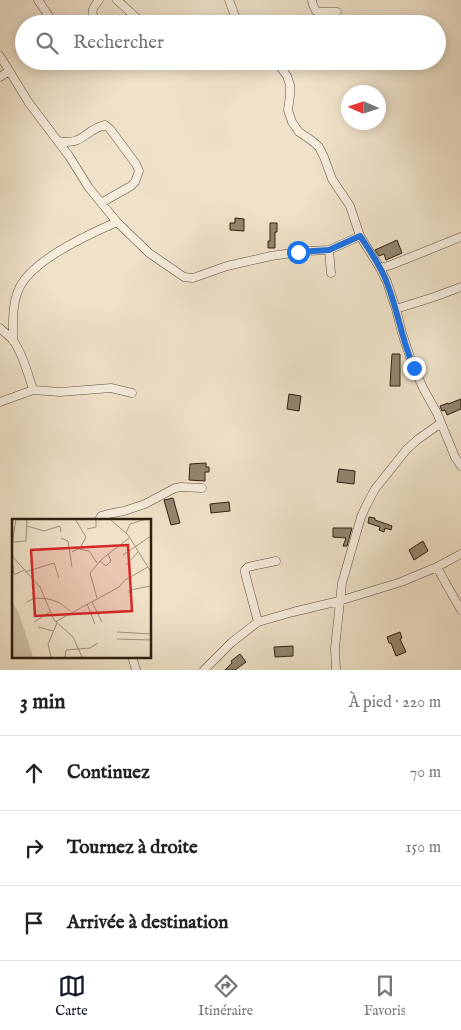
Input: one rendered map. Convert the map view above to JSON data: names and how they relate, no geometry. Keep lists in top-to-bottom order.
{
  "north": "left",
  "page": {
    "search": "Rechercher",
    "heading": ["3 min", "À pied · 220 m"],
    "list": [
      ["Continuez", "70 m"],
      ["Tournez à droite", "150 m"],
      "Arrivée à destination"
    ],
    "nav": ["Carte", "Itinéraire", "Favoris"]
  }
}
